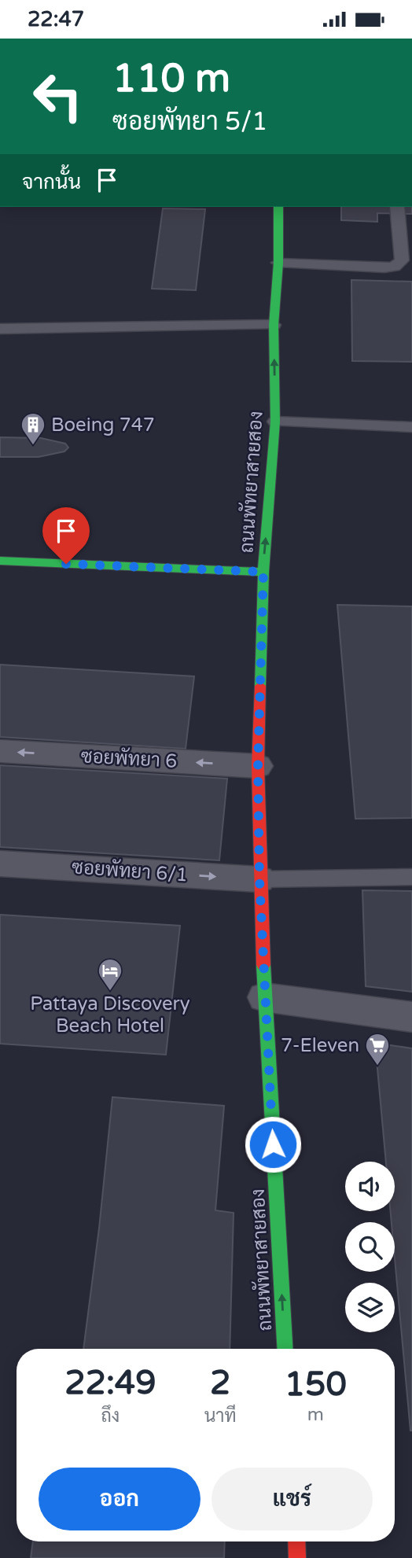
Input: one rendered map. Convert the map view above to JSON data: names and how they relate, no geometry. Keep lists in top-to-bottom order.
{
  "streets": {
    "main road": ["ถนนพัทยาสายสอง"],
    "street": ["ซอยพัทยา 6", "ซอยพัทยา 6/1"]
  },
  "crossings": [
    ["ถนนพัทยาสายสอง", "ซอยพัทยา 6"],
    ["ถนนพัทยาสายสอง", "ซอยพัทยา 6/1"]
  ],
  "one_way": ["ถนนพัทยาสายสอง", "ซอยพัทยา 6", "ซอยพัทยา 6/1"],
  "places": {
    "building": ["Boeing 747"],
    "hotel": ["Pattaya Discovery Beach Hotel"],
    "supermarket": ["7-Eleven"]
  },
  "page": {
    "status": "22:47",
    "turn": ["110 m", "ซอยพัทยา 5/1"],
    "then": "จากนั้น",
    "eta": [
      "22:49",
      "ถึง",
      "2",
      "นาที",
      "150",
      "m"
    ],
    "buttons": ["ออก", "แชร์"]
  }
}
